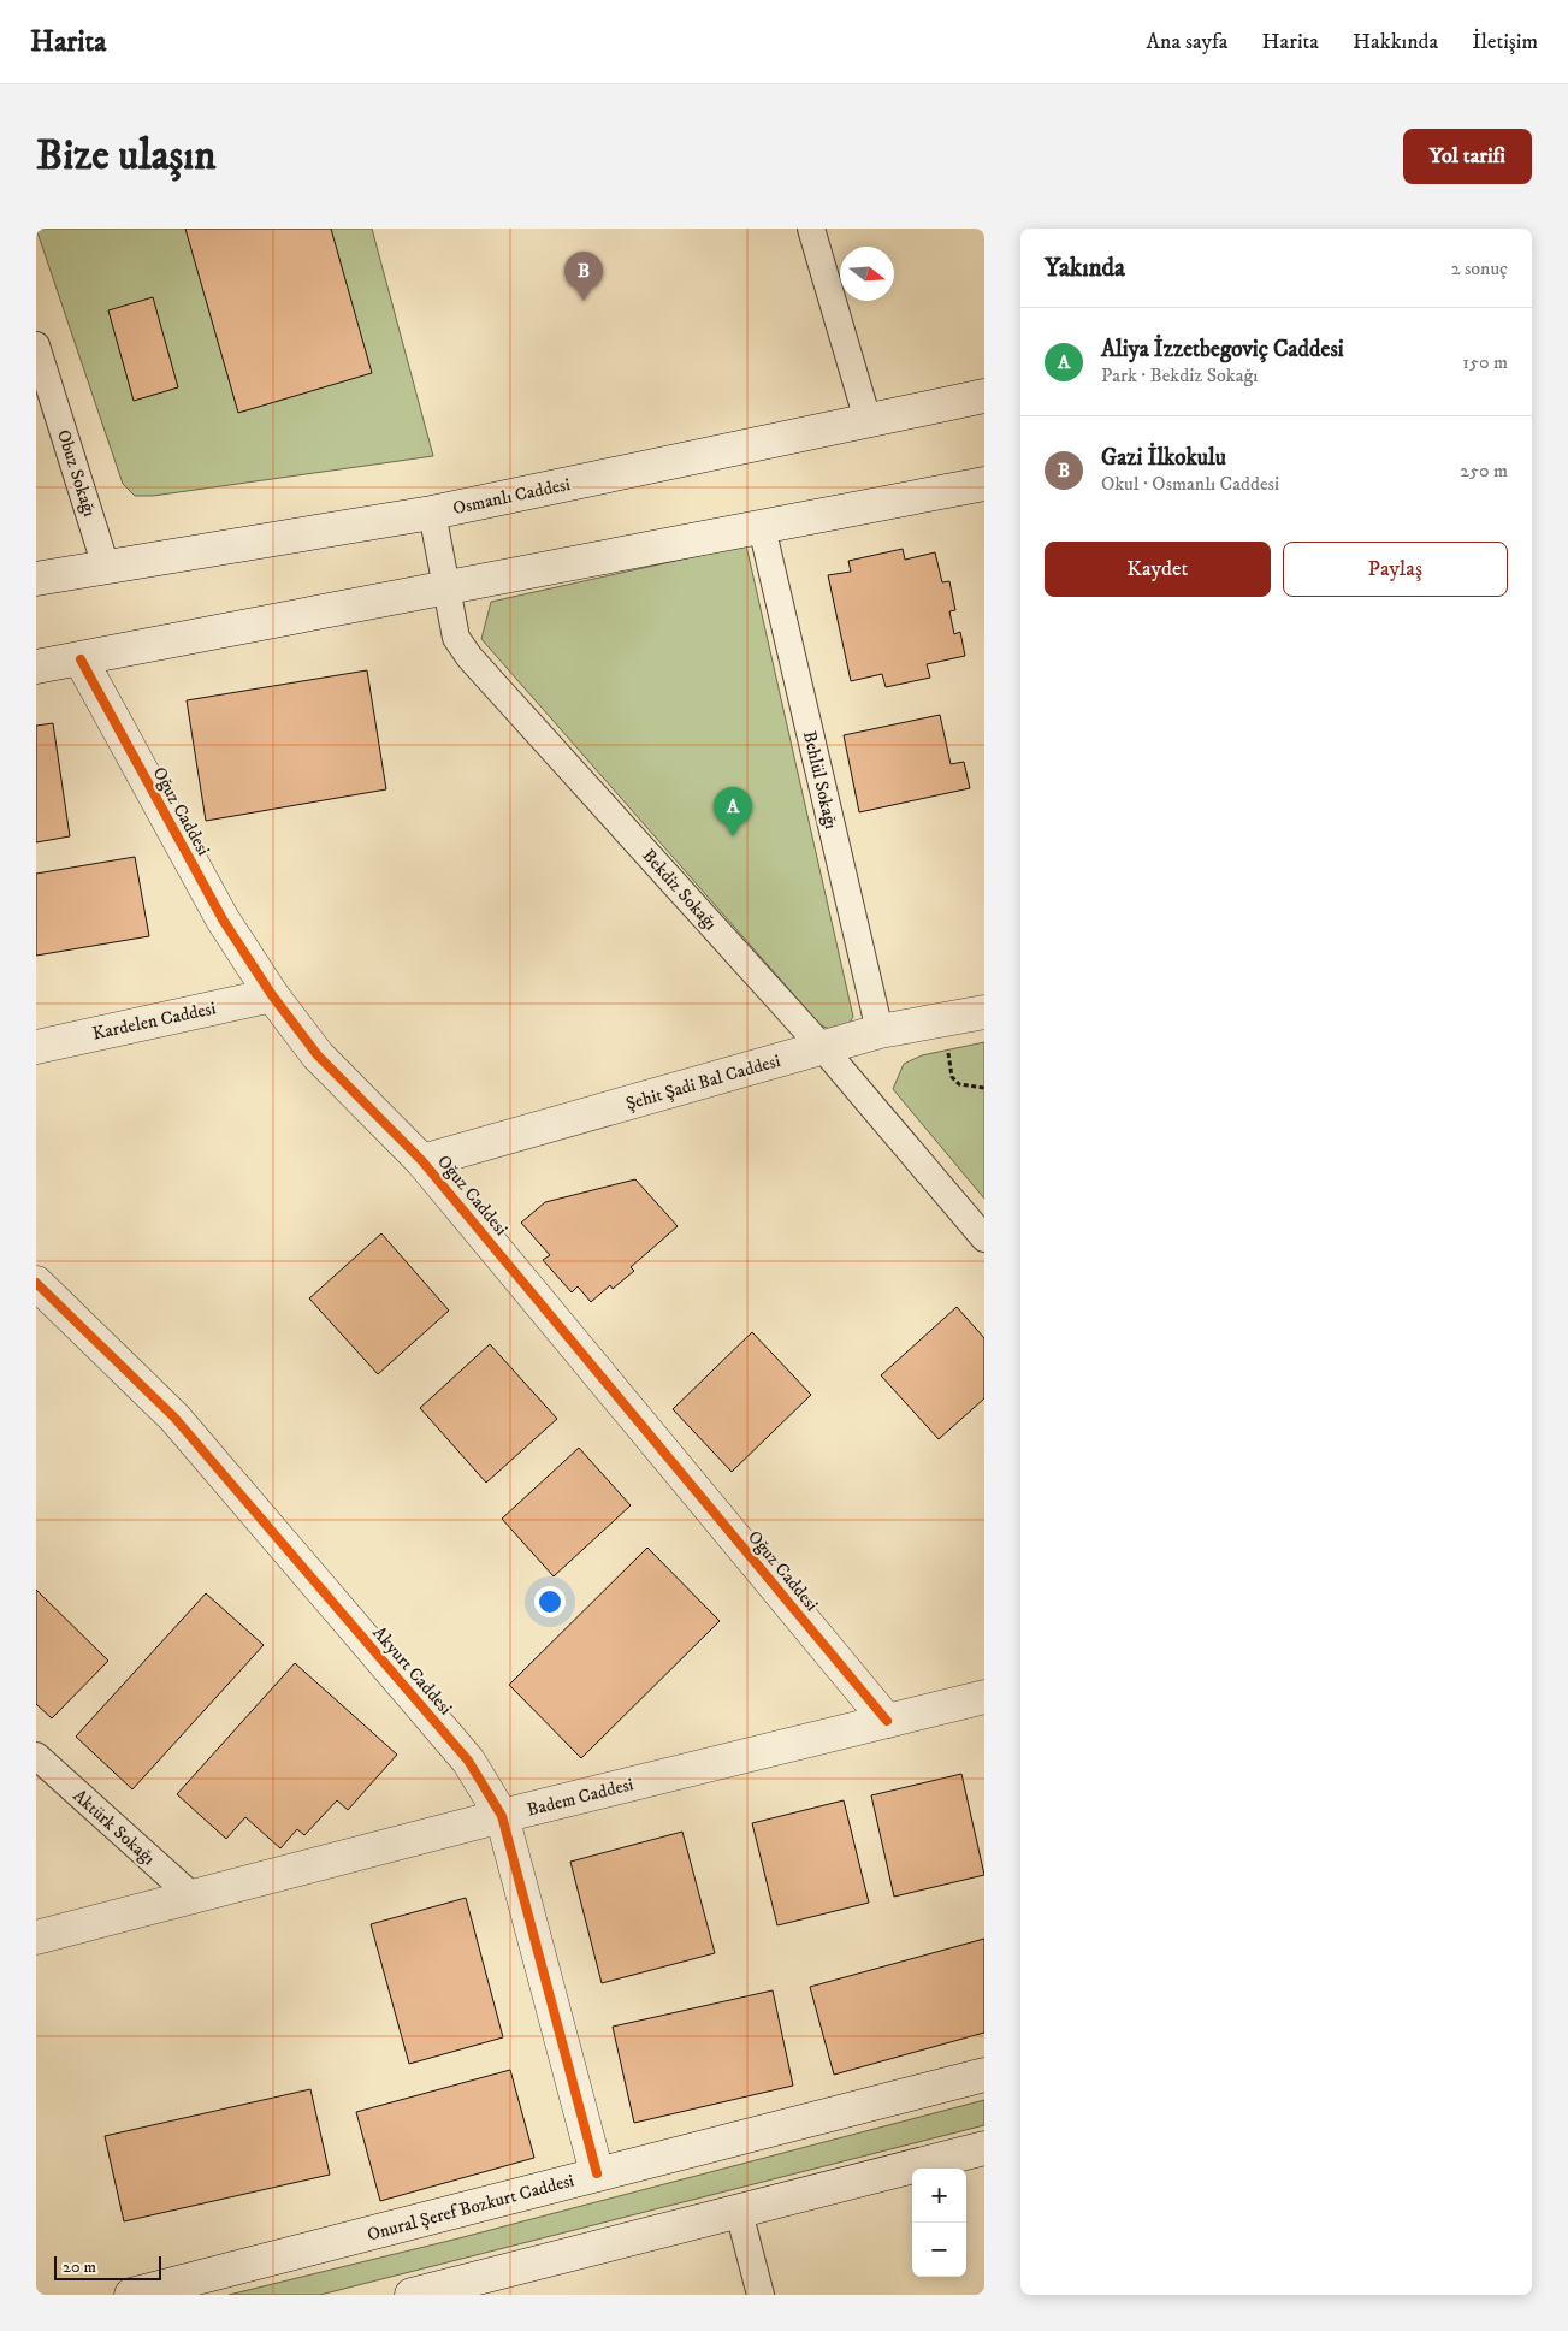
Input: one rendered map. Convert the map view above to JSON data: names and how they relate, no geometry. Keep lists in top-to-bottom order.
{
  "streets": {
    "street": [
      "Obuz Sokağı",
      "Osmanlı Caddesi",
      "Behlül Sokağı",
      "Oğuz Caddesi",
      "Bekdiz Sokağı",
      "Kardelen Caddesi",
      "Şehit Şadi Bal Caddesi",
      "Akyurt Caddesi",
      "Badem Caddesi",
      "Aktürk Sokağı",
      "Onural Şeref Bozkurt Caddesi"
    ]
  },
  "crossings": [
    ["Obuz Sokağı", "Osmanlı Caddesi"],
    ["Osmanlı Caddesi", "Bekdiz Sokağı"],
    ["Behlül Sokağı", "Şehit Şadi Bal Caddesi"],
    ["Oğuz Caddesi", "Kardelen Caddesi"],
    ["Oğuz Caddesi", "Şehit Şadi Bal Caddesi"],
    ["Oğuz Caddesi", "Badem Caddesi"],
    ["Bekdiz Sokağı", "Şehit Şadi Bal Caddesi"],
    ["Akyurt Caddesi", "Badem Caddesi"],
    ["Akyurt Caddesi", "Onural Şeref Bozkurt Caddesi"],
    ["Badem Caddesi", "Aktürk Sokağı"]
  ],
  "scale_bar": "20 m",
  "north": "right",
  "page": {
    "header": "Harita",
    "nav": [
      "Ana sayfa",
      "Harita",
      "Hakkında",
      "İletişim"
    ],
    "buttons": [
      "Yol tarifi",
      ["Kaydet", "Paylaş"]
    ],
    "title": "Bize ulaşın",
    "heading": ["Yakında", "2 sonuç"],
    "pins": ["B", "A"],
    "list": [
      {
        "mark": "A",
        "name": "Aliya İzzetbegoviç Caddesi",
        "note": "Park · Bekdiz Sokağı",
        "value": "150 m"
      },
      {
        "mark": "B",
        "name": "Gazi İlkokulu",
        "note": "Okul · Osmanlı Caddesi",
        "value": "250 m"
      }
    ],
    "map_buttons": ["+", "−"],
    "scale": "20 m"
  }
}
